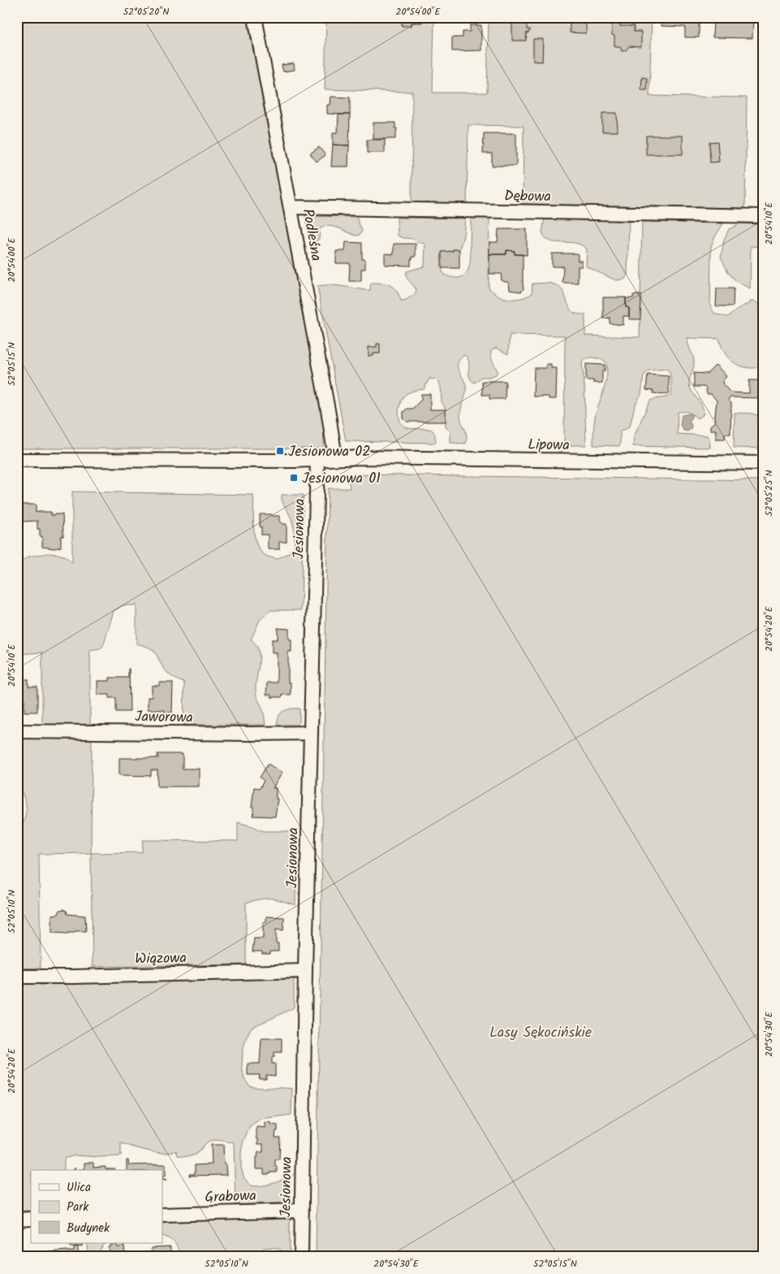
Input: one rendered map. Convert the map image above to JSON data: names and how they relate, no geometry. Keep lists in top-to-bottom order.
{
  "streets": {
    "street": [
      "Dębowa",
      "Podleśna",
      "Lipowa",
      "Jesionowa",
      "Jaworowa",
      "Wiązowa",
      "Grabowa"
    ]
  },
  "crossings": [
    ["Dębowa", "Podleśna"],
    ["Podleśna", "Lipowa"],
    ["Lipowa", "Jesionowa"],
    ["Jesionowa", "Jaworowa"],
    ["Jesionowa", "Wiązowa"],
    ["Jesionowa", "Grabowa"]
  ],
  "parks": ["Lasy Sękocińskie"],
  "places": {
    "transit": ["Jesionowa 02", "Jesionowa 01"]
  },
  "legend": ["Ulica", "Park", "Budynek"],
  "coordinates": [
    "52°05'20\"N",
    "20°54'00\"E",
    "20°54'10\"E",
    "52°05'15\"N",
    "52°05'25\"N",
    "20°54'20\"E",
    "52°05'10\"N",
    "20°54'30\"E"
  ]
}
